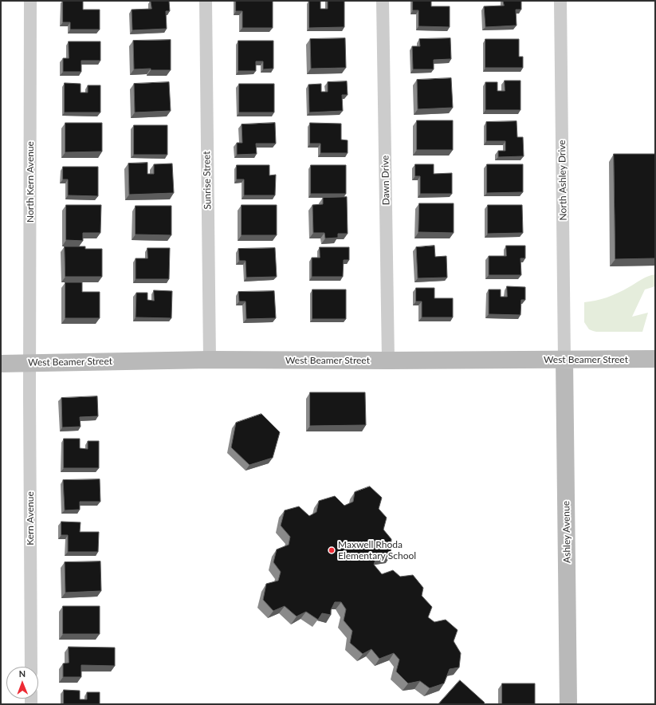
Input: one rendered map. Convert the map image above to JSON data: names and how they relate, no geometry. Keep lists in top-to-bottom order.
{
  "streets": {
    "street": [
      "Sunrise Street",
      "Dawn Drive",
      "North Ashley Drive",
      "North Kern Avenue",
      "West Beamer Street",
      "Kern Avenue",
      "Ashley Avenue"
    ]
  },
  "crossings": [
    ["Sunrise Street", "West Beamer Street"],
    ["Dawn Drive", "West Beamer Street"],
    ["North Ashley Drive", "West Beamer Street"],
    ["North Ashley Drive", "Ashley Avenue"],
    ["North Kern Avenue", "West Beamer Street"],
    ["North Kern Avenue", "Kern Avenue"],
    ["West Beamer Street", "Kern Avenue"],
    ["West Beamer Street", "Ashley Avenue"]
  ],
  "places": ["Maxwell Rhoda Elementary School"],
  "north": "top"
}
